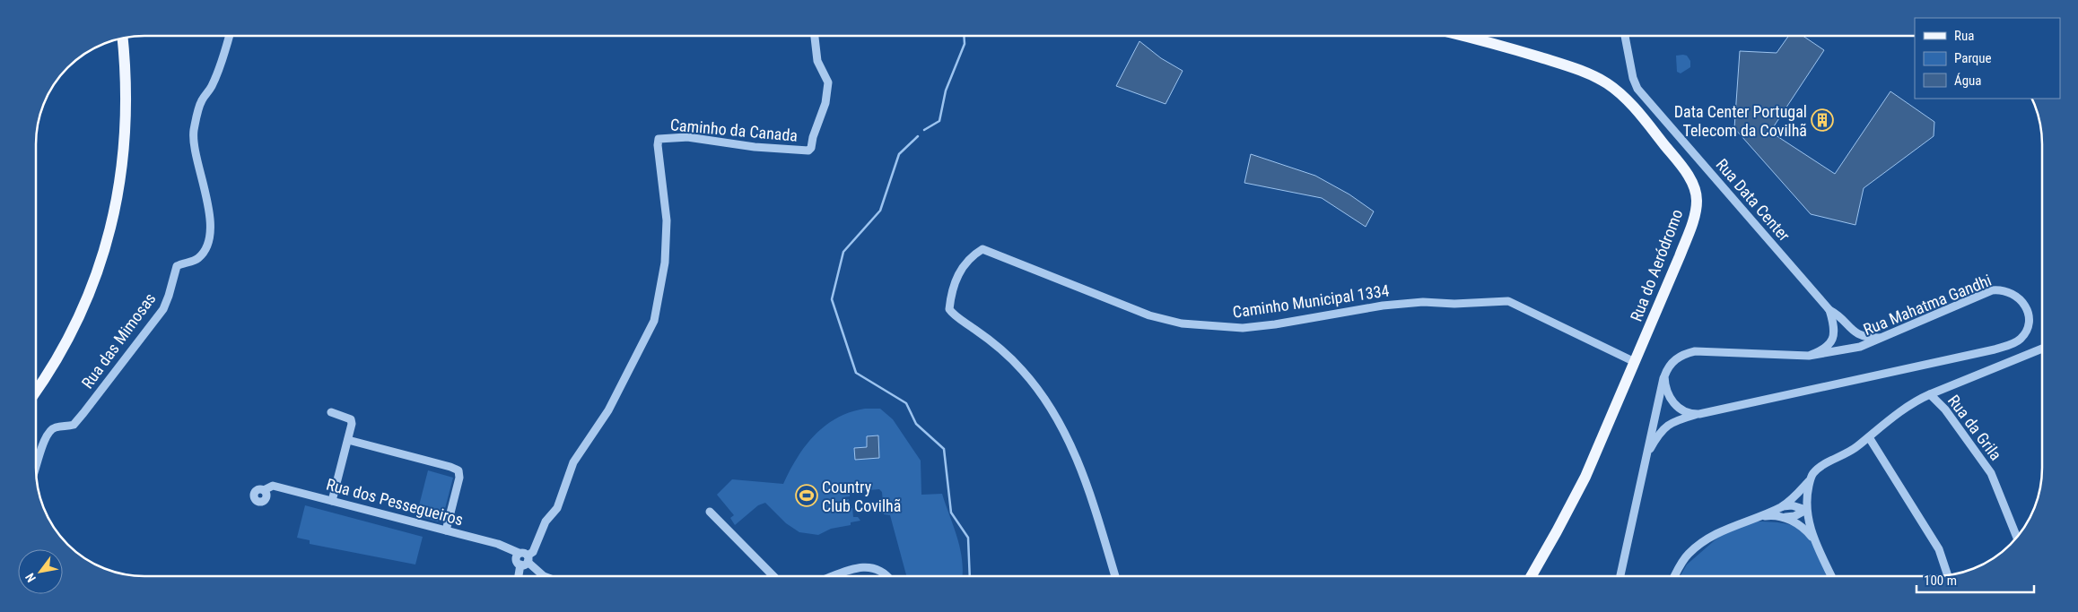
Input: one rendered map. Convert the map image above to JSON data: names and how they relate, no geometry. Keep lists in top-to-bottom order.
{
  "streets": {
    "main road": ["Rua do Aeródromo"],
    "street": [
      "Caminho da Canada",
      "Rua Data Center",
      "Caminho Municipal 1334",
      "Rua Mahatma Gandhi",
      "Rua das Mimosas",
      "Rua da Grila",
      "Rua dos Pessegueiros"
    ]
  },
  "crossings": [
    ["Caminho da Canada", "Rua dos Pessegueiros"],
    ["Rua Data Center", "Rua Mahatma Gandhi"],
    ["Rua do Aeródromo", "Caminho Municipal 1334"]
  ],
  "places": {
    "building": ["Data Center Portugal Telecom da Covilhã"],
    "sports": ["Country Club Covilhã"]
  },
  "legend": ["Rua", "Parque", "Água"],
  "scale_bar": "100 m",
  "north": "bottom left"
}
